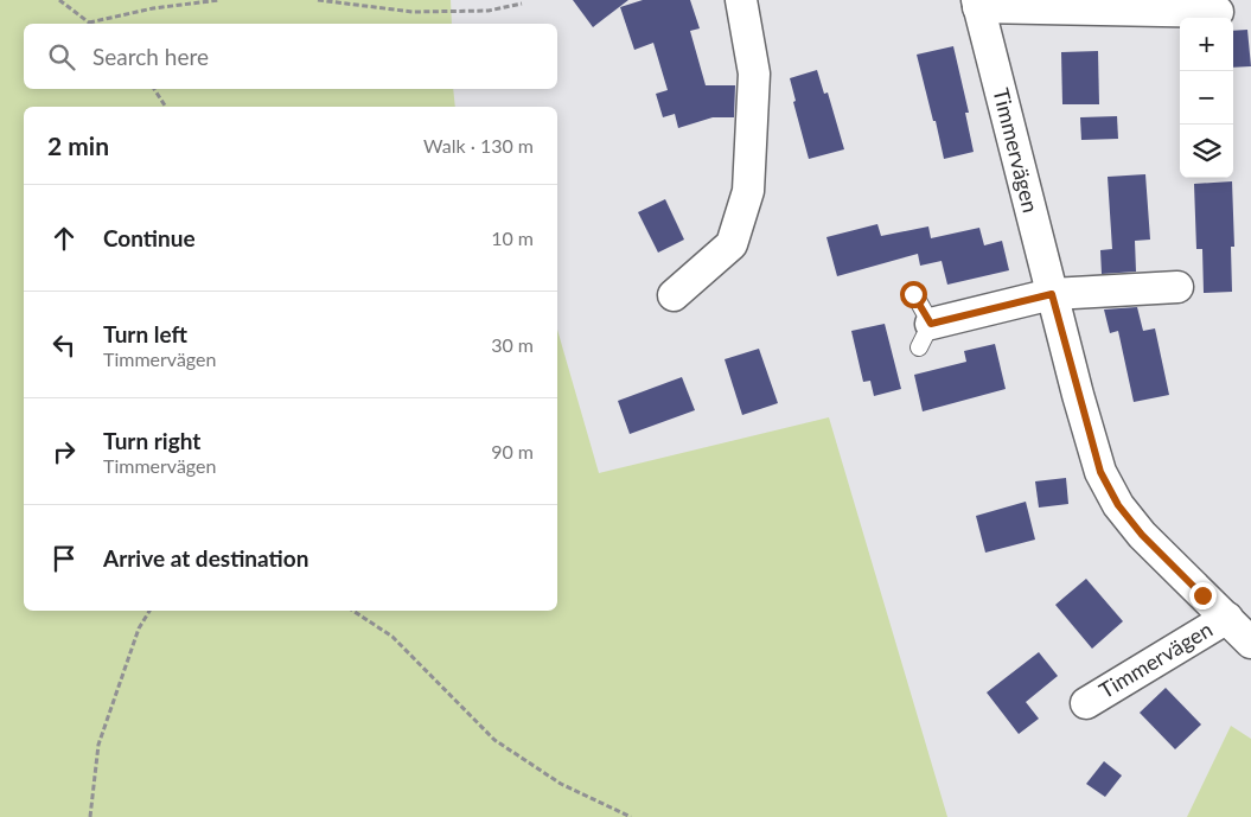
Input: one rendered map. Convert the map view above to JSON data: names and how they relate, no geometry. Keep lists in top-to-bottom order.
{
  "streets": {
    "street": ["Timmervägen"]
  },
  "page": {
    "map_buttons": ["+", "−"],
    "search": "Search here",
    "heading": ["2 min", "Walk · 130 m"],
    "list": [
      ["Continue", "10 m"],
      ["Turn left", "Timmervägen", "30 m"],
      ["Turn right", "Timmervägen", "90 m"],
      "Arrive at destination"
    ]
  }
}
